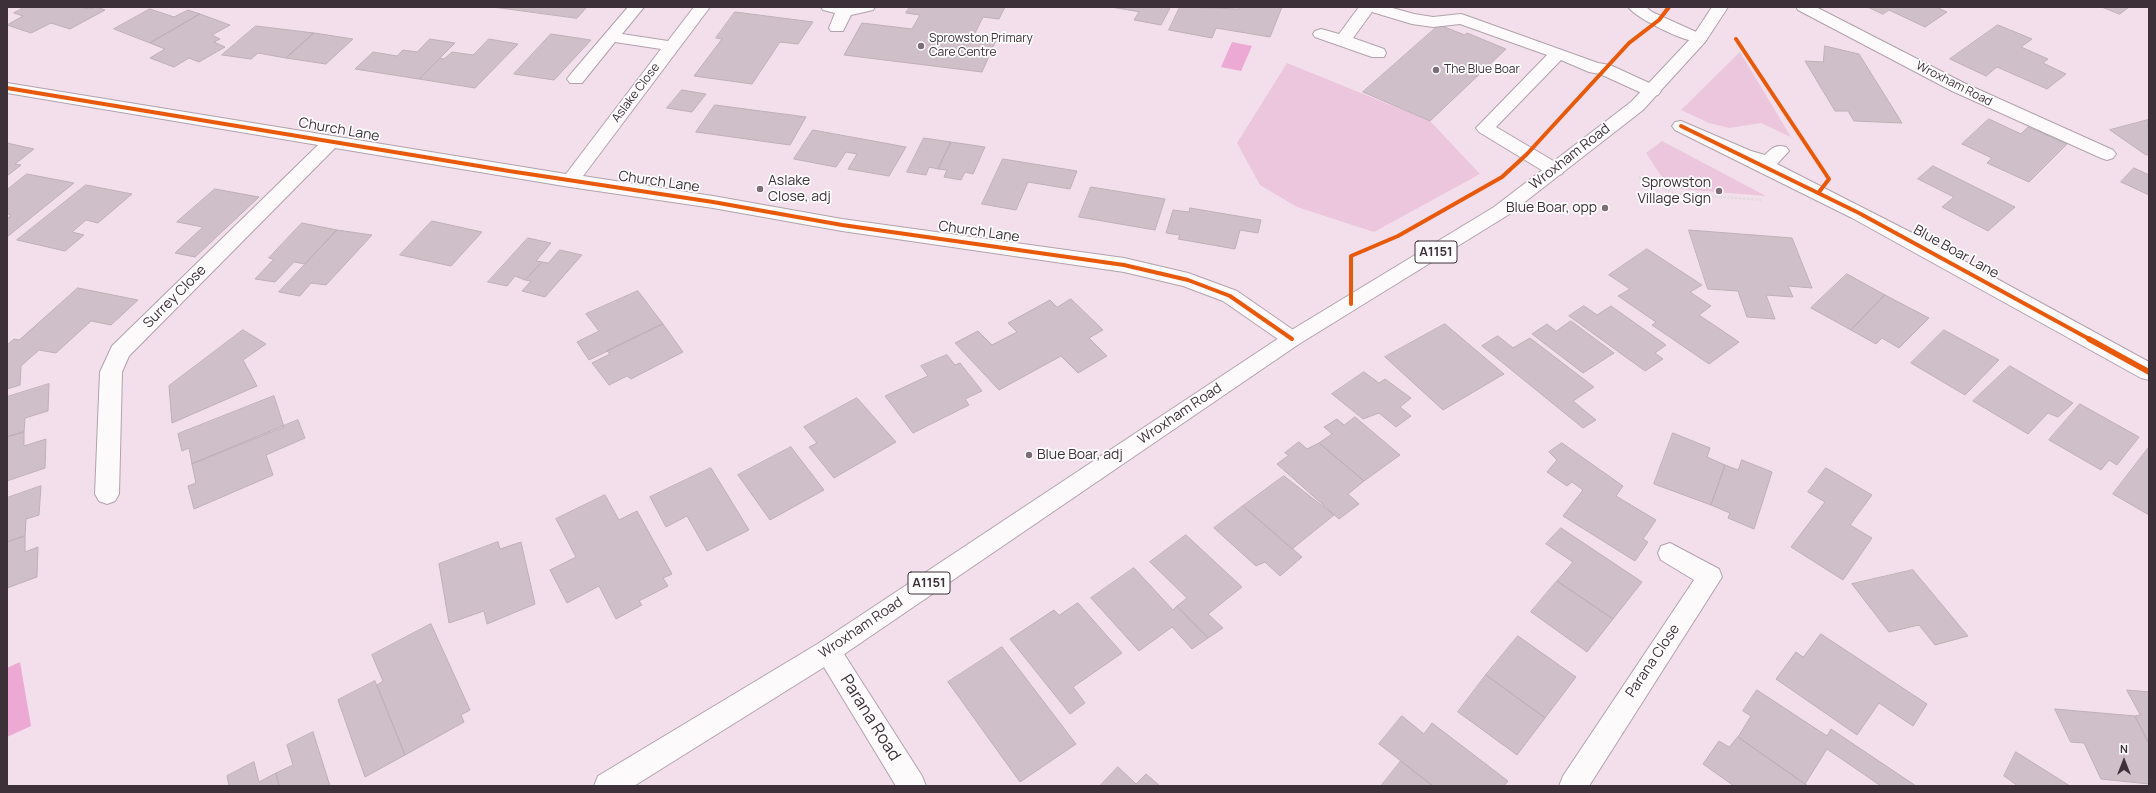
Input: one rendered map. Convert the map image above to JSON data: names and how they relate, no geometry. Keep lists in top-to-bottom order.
{
  "streets": {
    "street": [
      "Wroxham Road",
      "Aslake Close",
      "Church Lane",
      "A1151",
      "Blue Boar Lane",
      "Surrey Close",
      "Parana Close",
      "Parana Road"
    ]
  },
  "crossings": [
    ["Wroxham Road", "Church Lane"],
    ["Wroxham Road", "Parana Road"],
    ["Aslake Close", "Church Lane"],
    ["Church Lane", "Surrey Close"]
  ],
  "places": [
    "Sprowston Primary Care Centre",
    "The Blue Boar",
    "Aslake Close, adj",
    "Sprowston Village Sign",
    "Blue Boar, opp",
    "Blue Boar, adj"
  ],
  "north": "top"
}
